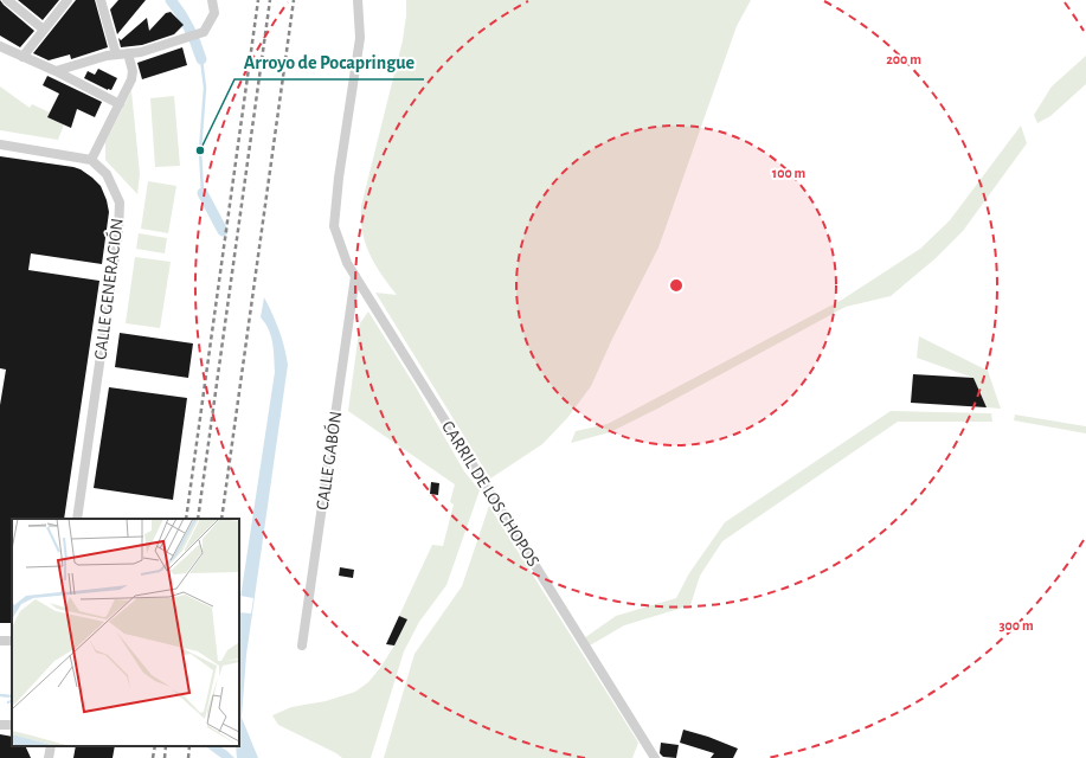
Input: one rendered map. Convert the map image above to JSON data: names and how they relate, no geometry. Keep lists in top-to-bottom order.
{
  "streets": {
    "street": ["CALLE GENERACIÓN", "CALLE GABÓN", "CARRIL DE LOS CHOPOS"]
  },
  "crossings": [
    ["CALLE GABÓN", "CARRIL DE LOS CHOPOS"]
  ],
  "places": ["Arroyo de Pocapringue"],
  "rings": ["200 m", "100 m", "300 m"]
}
